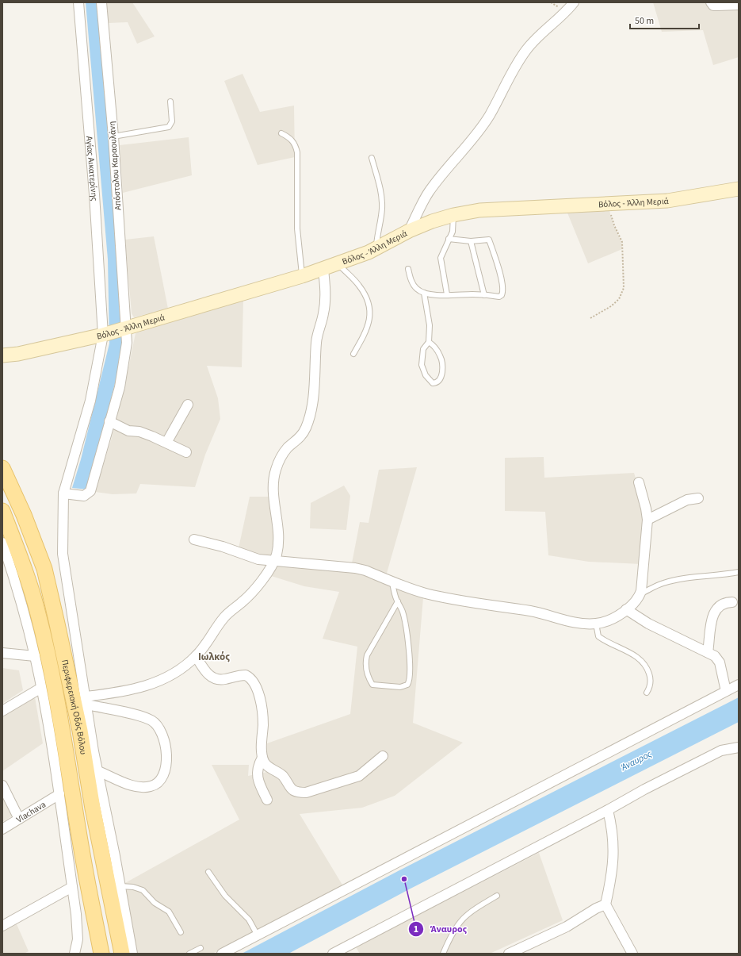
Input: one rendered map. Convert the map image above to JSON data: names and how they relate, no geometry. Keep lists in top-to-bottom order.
{
  "streets": {
    "main road": ["Βόλος - Άλλη Μεριά", "Περιφερειακή Οδός Βόλου"],
    "street": ["Απόστολου Καραουλάνη", "Αγίας Αικατερίνης", "Vlachava"]
  },
  "crossings": [
    ["Απόστολου Καραουλάνη", "Αγίας Αικατερίνης"],
    ["Απόστολου Καραουλάνη", "Βόλος - Άλλη Μεριά"],
    ["Αγίας Αικατερίνης", "Βόλος - Άλλη Μεριά"]
  ],
  "districts": ["Ιωλκός"],
  "water": ["Άναυρος"],
  "places": ["Άναυρος"],
  "scale_bar": "50 m"
}
